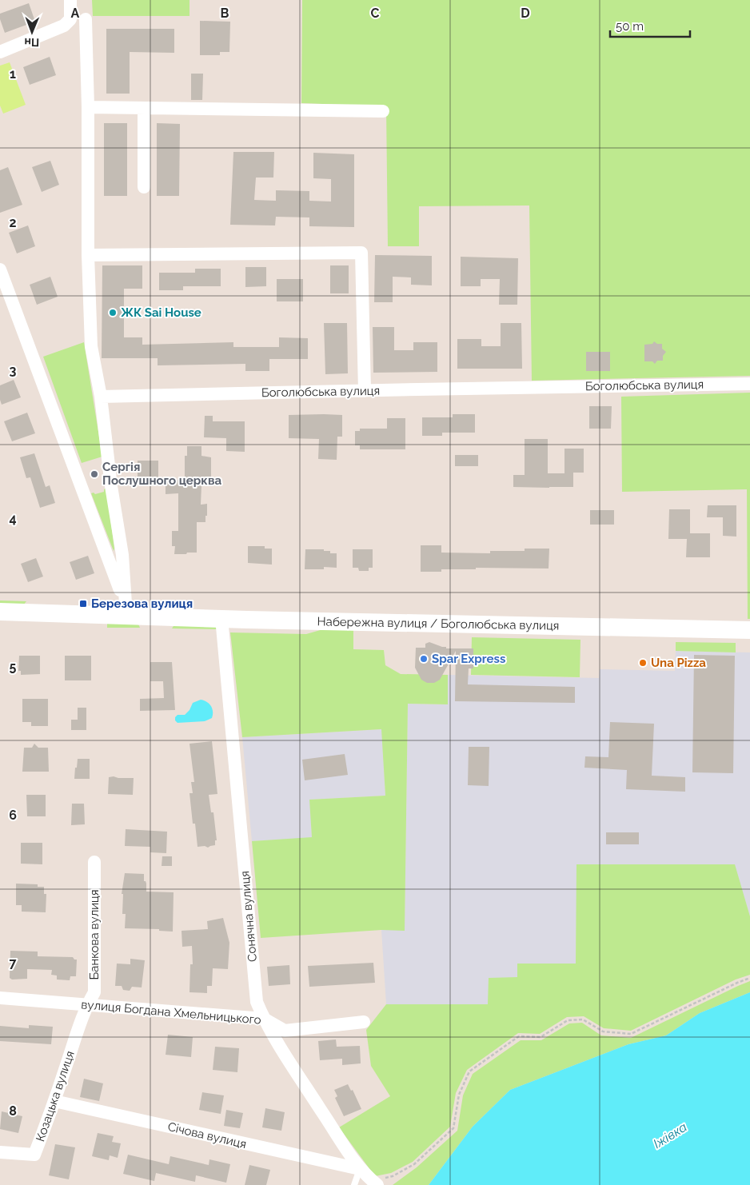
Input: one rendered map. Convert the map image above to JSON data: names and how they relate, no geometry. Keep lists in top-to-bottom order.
{
  "streets": {
    "street": [
      "Боголюбська вулиця",
      "Набережна вулиця / Боголюбська вулиця",
      "Сонячна вулиця",
      "Банкова вулиця",
      "вулиця Богдана Хмельницького",
      "Козацька вулиця",
      "Січова вулиця"
    ]
  },
  "crossings": [
    ["Набережна вулиця / Боголюбська вулиця", "Сонячна вулиця"],
    ["Сонячна вулиця", "вулиця Богдана Хмельницького"],
    ["Сонячна вулиця", "Січова вулиця"],
    ["Банкова вулиця", "вулиця Богдана Хмельницького"],
    ["Банкова вулиця", "Козацька вулиця"],
    ["вулиця Богдана Хмельницького", "Козацька вулиця"],
    ["Козацька вулиця", "Січова вулиця"]
  ],
  "water": ["Іжівка"],
  "places": {
    "other": [
      "ЖК Sai House",
      "Сергія Послушного церква",
      "Spar Express",
      "Una Pizza"
    ],
    "transit": ["Березова вулиця"]
  },
  "scale_bar": "50 m",
  "north": "bottom",
  "grid": {
    "columns": [
      "A",
      "B",
      "C",
      "D"
    ],
    "rows": [
      "1",
      "2",
      "3",
      "4",
      "5",
      "6",
      "7",
      "8"
    ]
  }
}
